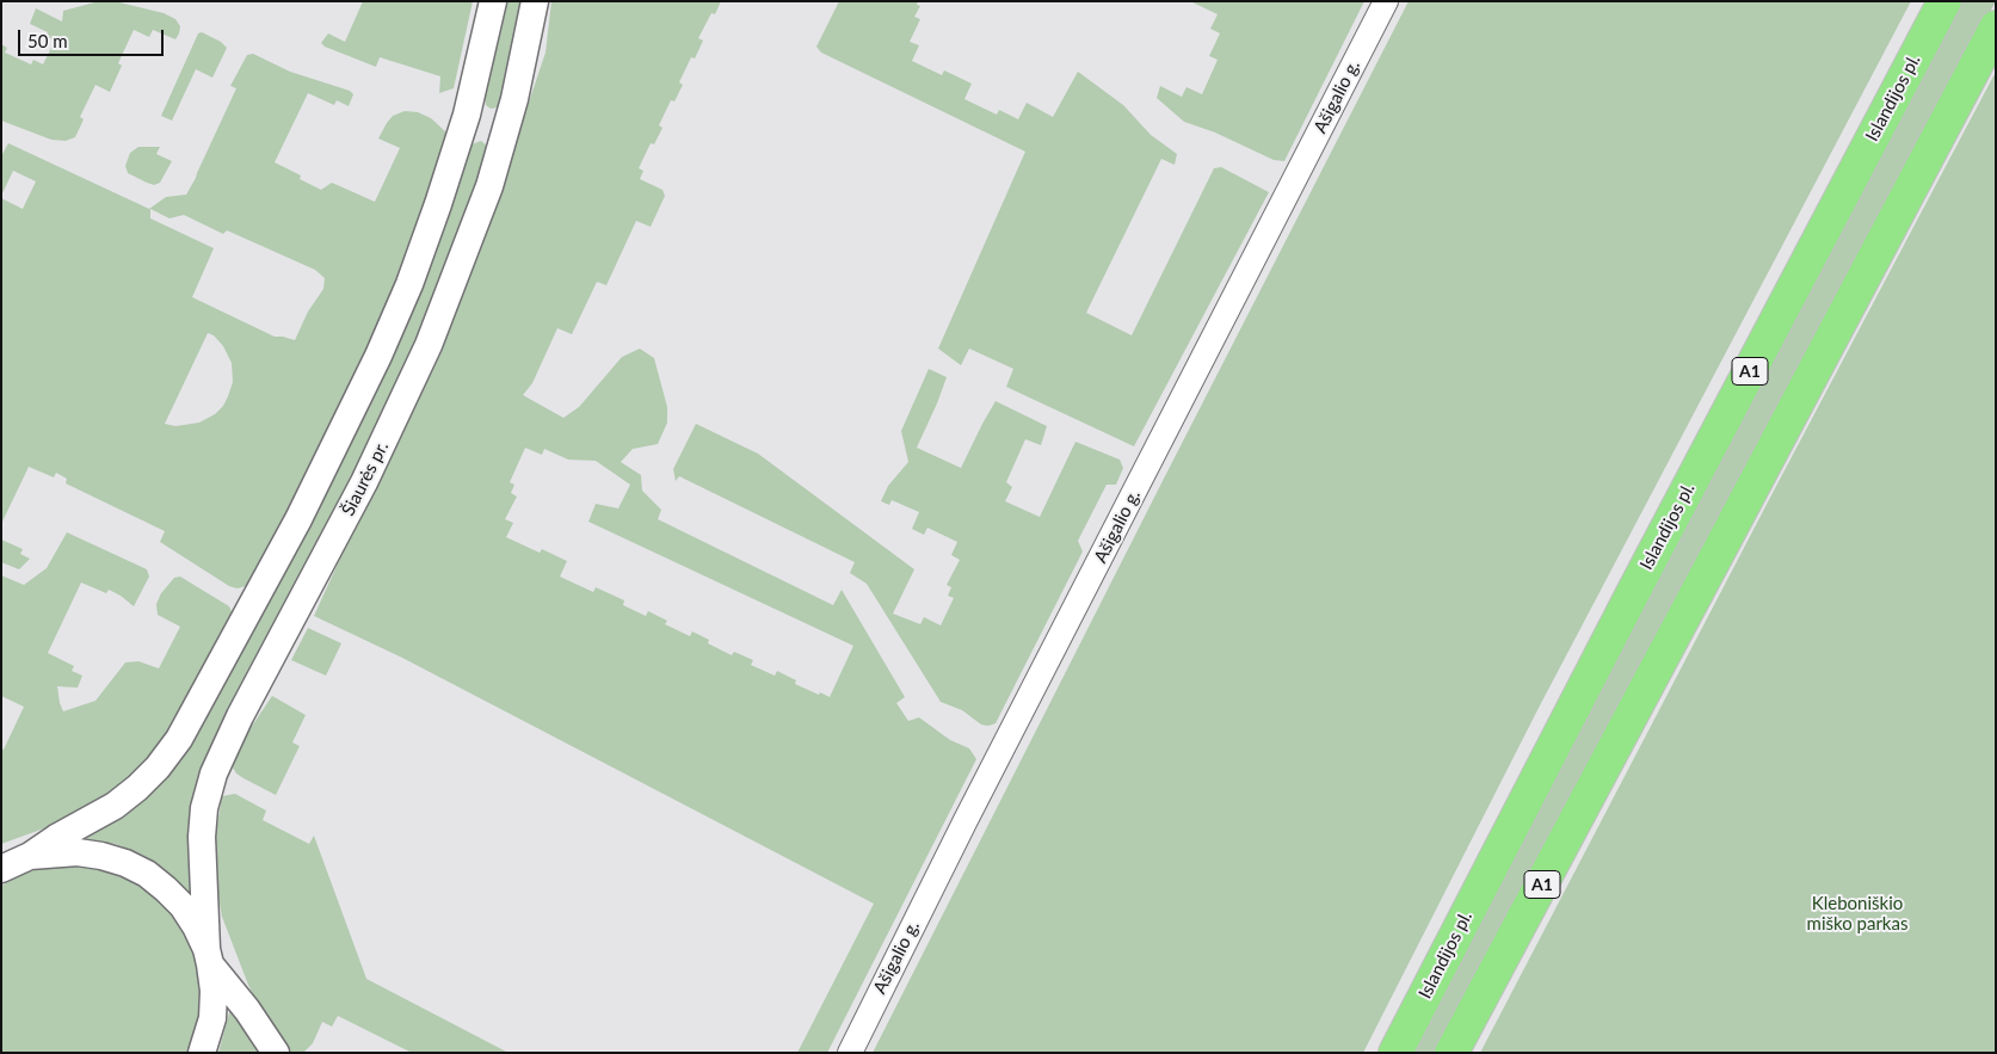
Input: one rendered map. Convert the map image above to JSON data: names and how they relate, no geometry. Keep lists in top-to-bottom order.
{
  "streets": {
    "highway": ["Islandijos pl.", "A1"],
    "main road": ["Šiaurės pr."],
    "street": ["Ašigalio g."]
  },
  "parks": ["Kleboniškio miško parkas"],
  "scale_bar": "50 m"
}
